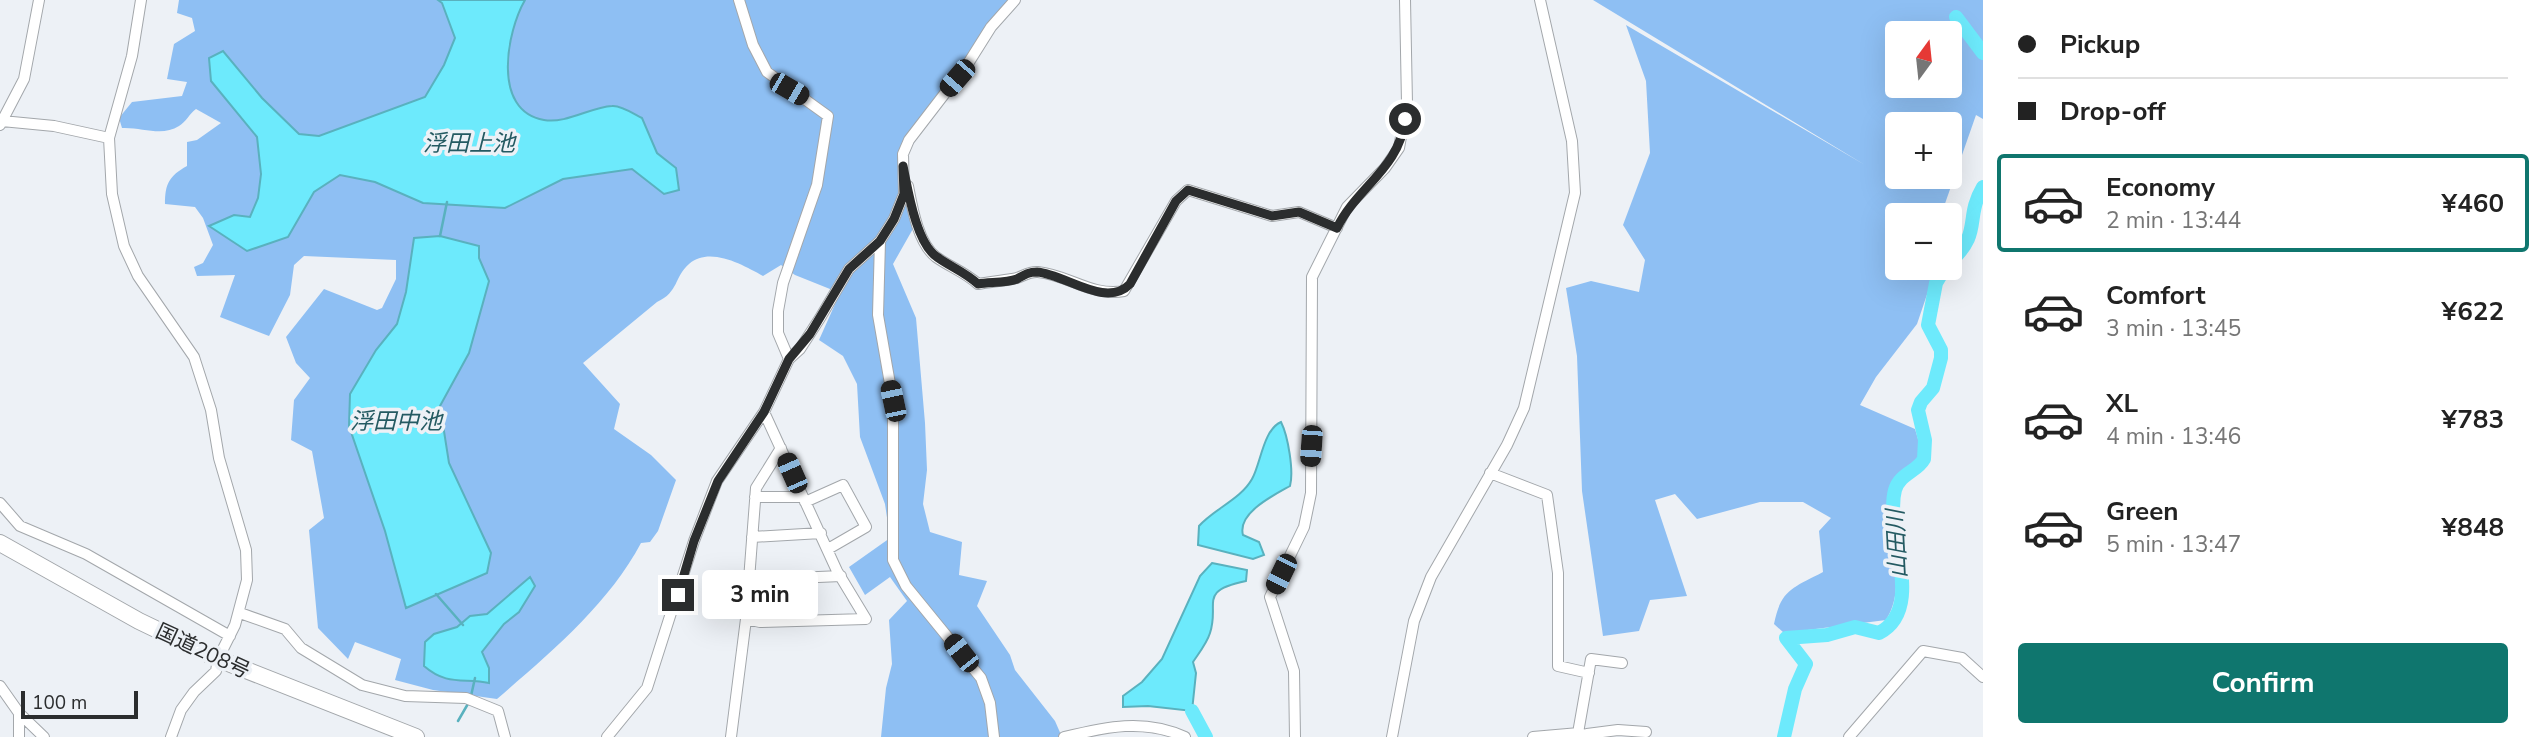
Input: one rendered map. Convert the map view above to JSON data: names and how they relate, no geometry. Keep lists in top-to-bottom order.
{
  "streets": {
    "highway": ["国道208号"]
  },
  "water": ["浮田上池", "浮田中池", "山田川"],
  "scale_bar": "100 m",
  "north": "top",
  "page": {
    "banner": ["Pickup", "Drop-off"],
    "map_buttons": ["+", "−"],
    "list": [
      {
        "name": "Economy",
        "note": "2 min · 13:44",
        "value": "¥460"
      },
      {
        "name": "Comfort",
        "note": "3 min · 13:45",
        "value": "¥622"
      },
      {
        "name": "XL",
        "note": "4 min · 13:46",
        "value": "¥783"
      },
      {
        "name": "Green",
        "note": "5 min · 13:47",
        "value": "¥848"
      }
    ],
    "bubble": "3 min",
    "buttons": "Confirm",
    "scale": "100 m"
  }
}
